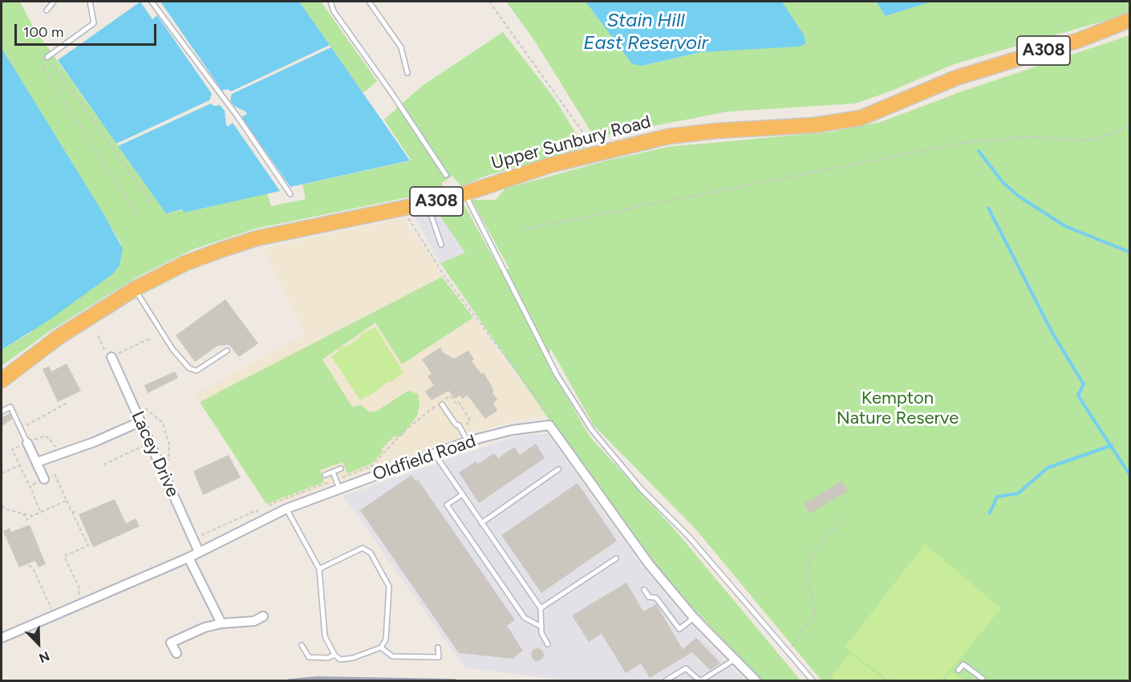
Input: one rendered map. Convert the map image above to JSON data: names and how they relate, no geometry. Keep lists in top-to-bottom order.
{
  "streets": {
    "highway": ["A308", "Upper Sunbury Road"],
    "street": ["Lacey Drive", "Oldfield Road"]
  },
  "crossings": [
    ["Lacey Drive", "Oldfield Road"]
  ],
  "water": ["Stain Hill East Reservoir"],
  "parks": ["Kempton Nature Reserve"],
  "scale_bar": "100 m",
  "north": "bottom right"
}
